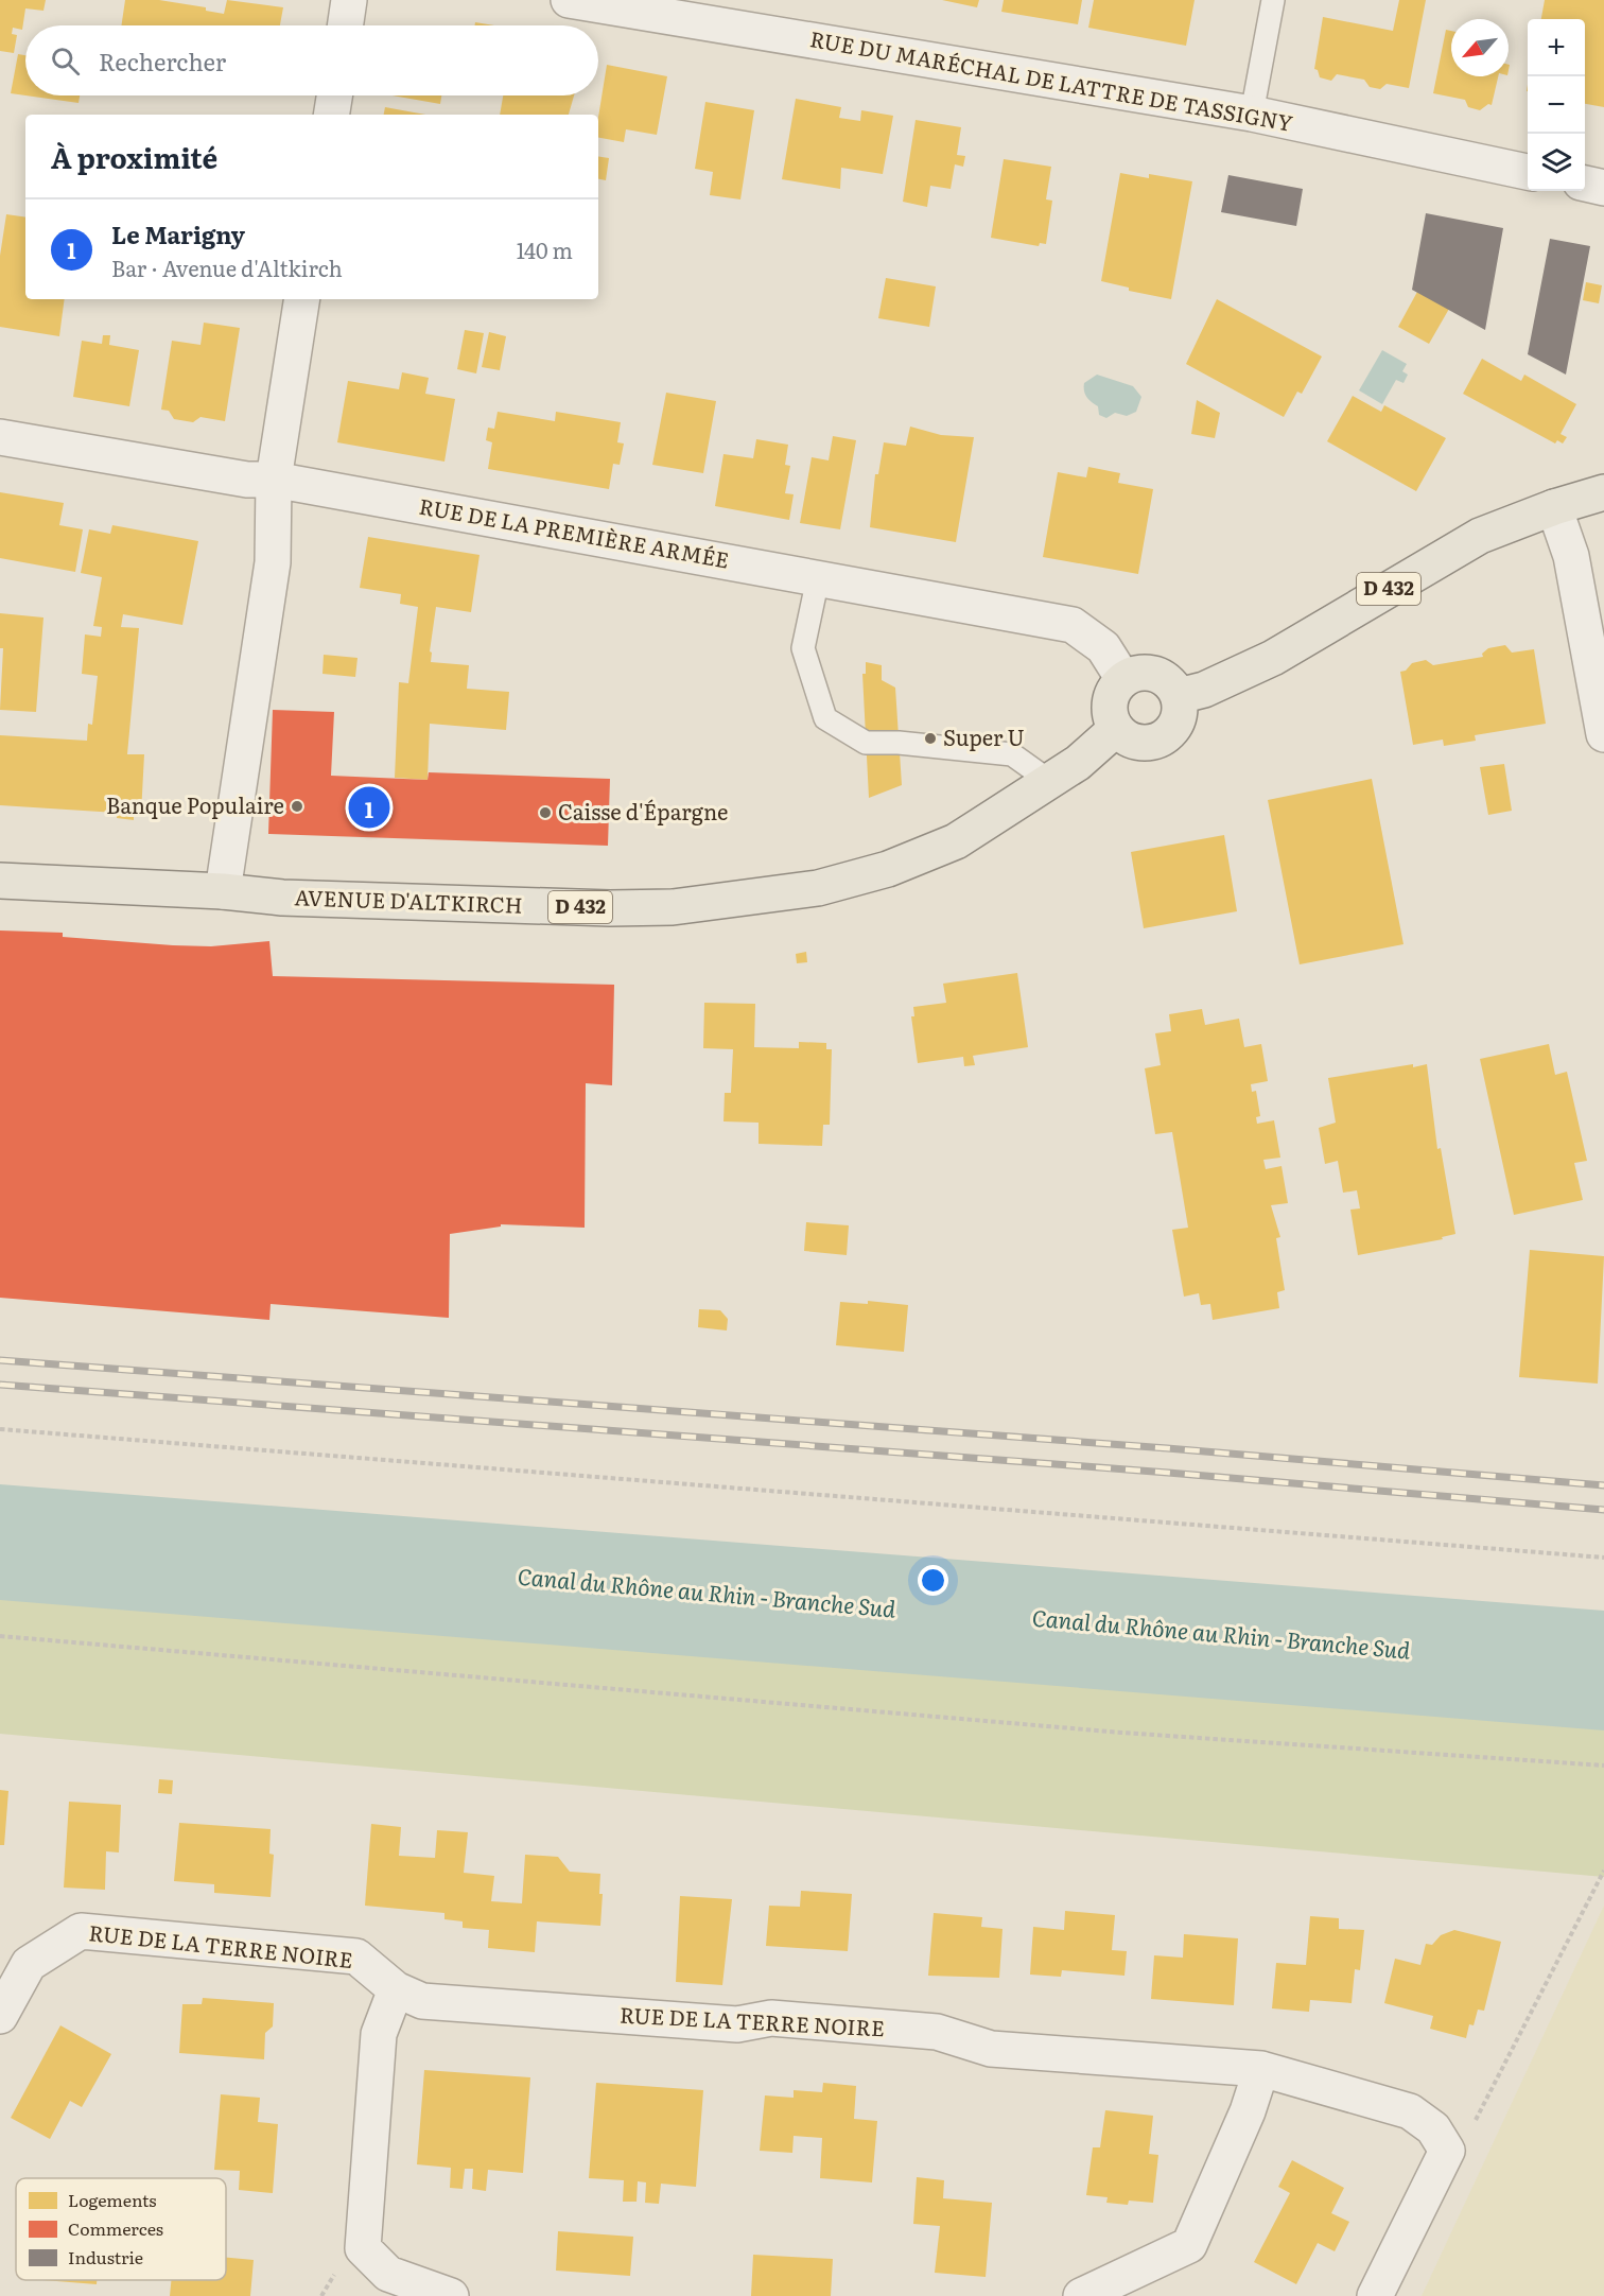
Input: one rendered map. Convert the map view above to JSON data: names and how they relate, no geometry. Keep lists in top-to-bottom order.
{
  "streets": {
    "main road": ["D 432", "AVENUE D'ALTKIRCH"],
    "street": ["RUE DU MARÉCHAL DE LATTRE DE TASSIGNY", "RUE DE LA PREMIÈRE ARMÉE", "RUE DE LA TERRE NOIRE"]
  },
  "crossings": [
    ["RUE DE LA PREMIÈRE ARMÉE", "D 432"],
    ["RUE DE LA PREMIÈRE ARMÉE", "AVENUE D'ALTKIRCH"],
    ["D 432", "AVENUE D'ALTKIRCH"]
  ],
  "water": ["Canal du Rhône au Rhin - Branche Sud"],
  "places": ["Super U", "Banque Populaire", "Caisse d'Épargne"],
  "legend": ["Logements", "Commerces", "Industrie"],
  "north": "bottom left",
  "page": {
    "map_buttons": ["+", "−"],
    "search": "Rechercher",
    "heading": "À proximité",
    "list": [
      {
        "mark": "1",
        "name": "Le Marigny",
        "note": "Bar · Avenue d'Altkirch",
        "value": "140 m"
      }
    ],
    "pins": "1"
  }
}
